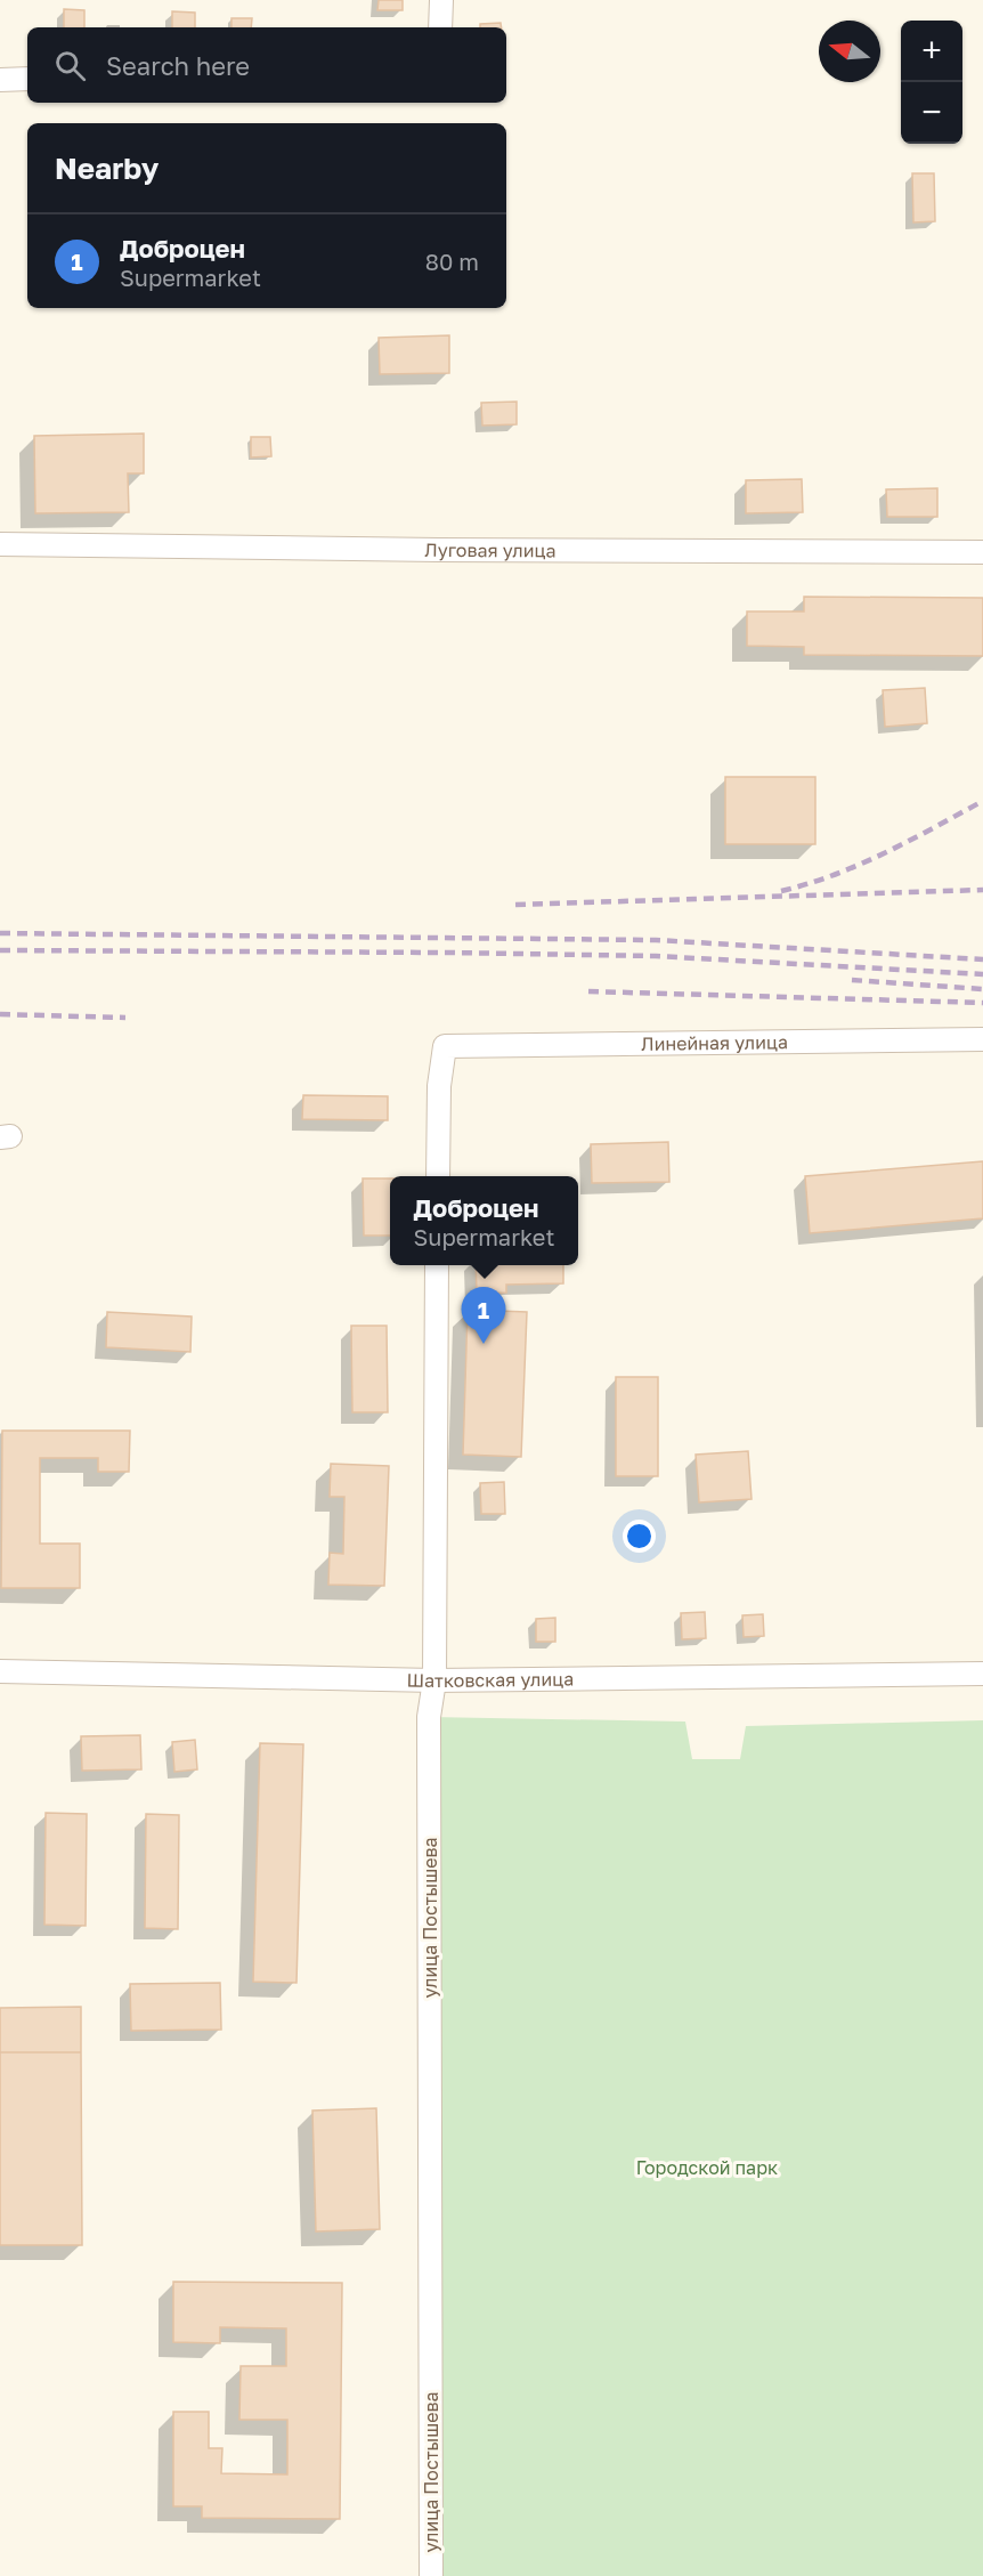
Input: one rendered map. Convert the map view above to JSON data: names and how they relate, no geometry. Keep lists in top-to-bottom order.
{
  "streets": {
    "street": [
      "Луговая улица",
      "Линейная улица",
      "Шатковская улица",
      "улица Постышева"
    ]
  },
  "crossings": [
    ["Шатковская улица", "улица Постышева"]
  ],
  "parks": ["Городской парк"],
  "north": "left",
  "page": {
    "map_buttons": ["+", "−"],
    "search": "Search here",
    "heading": "Nearby",
    "list": [
      {
        "mark": "1",
        "name": "Доброцен",
        "note": "Supermarket",
        "value": "80 m"
      }
    ],
    "popup": ["Доброцен", "Supermarket"],
    "pins": "1"
  }
}
